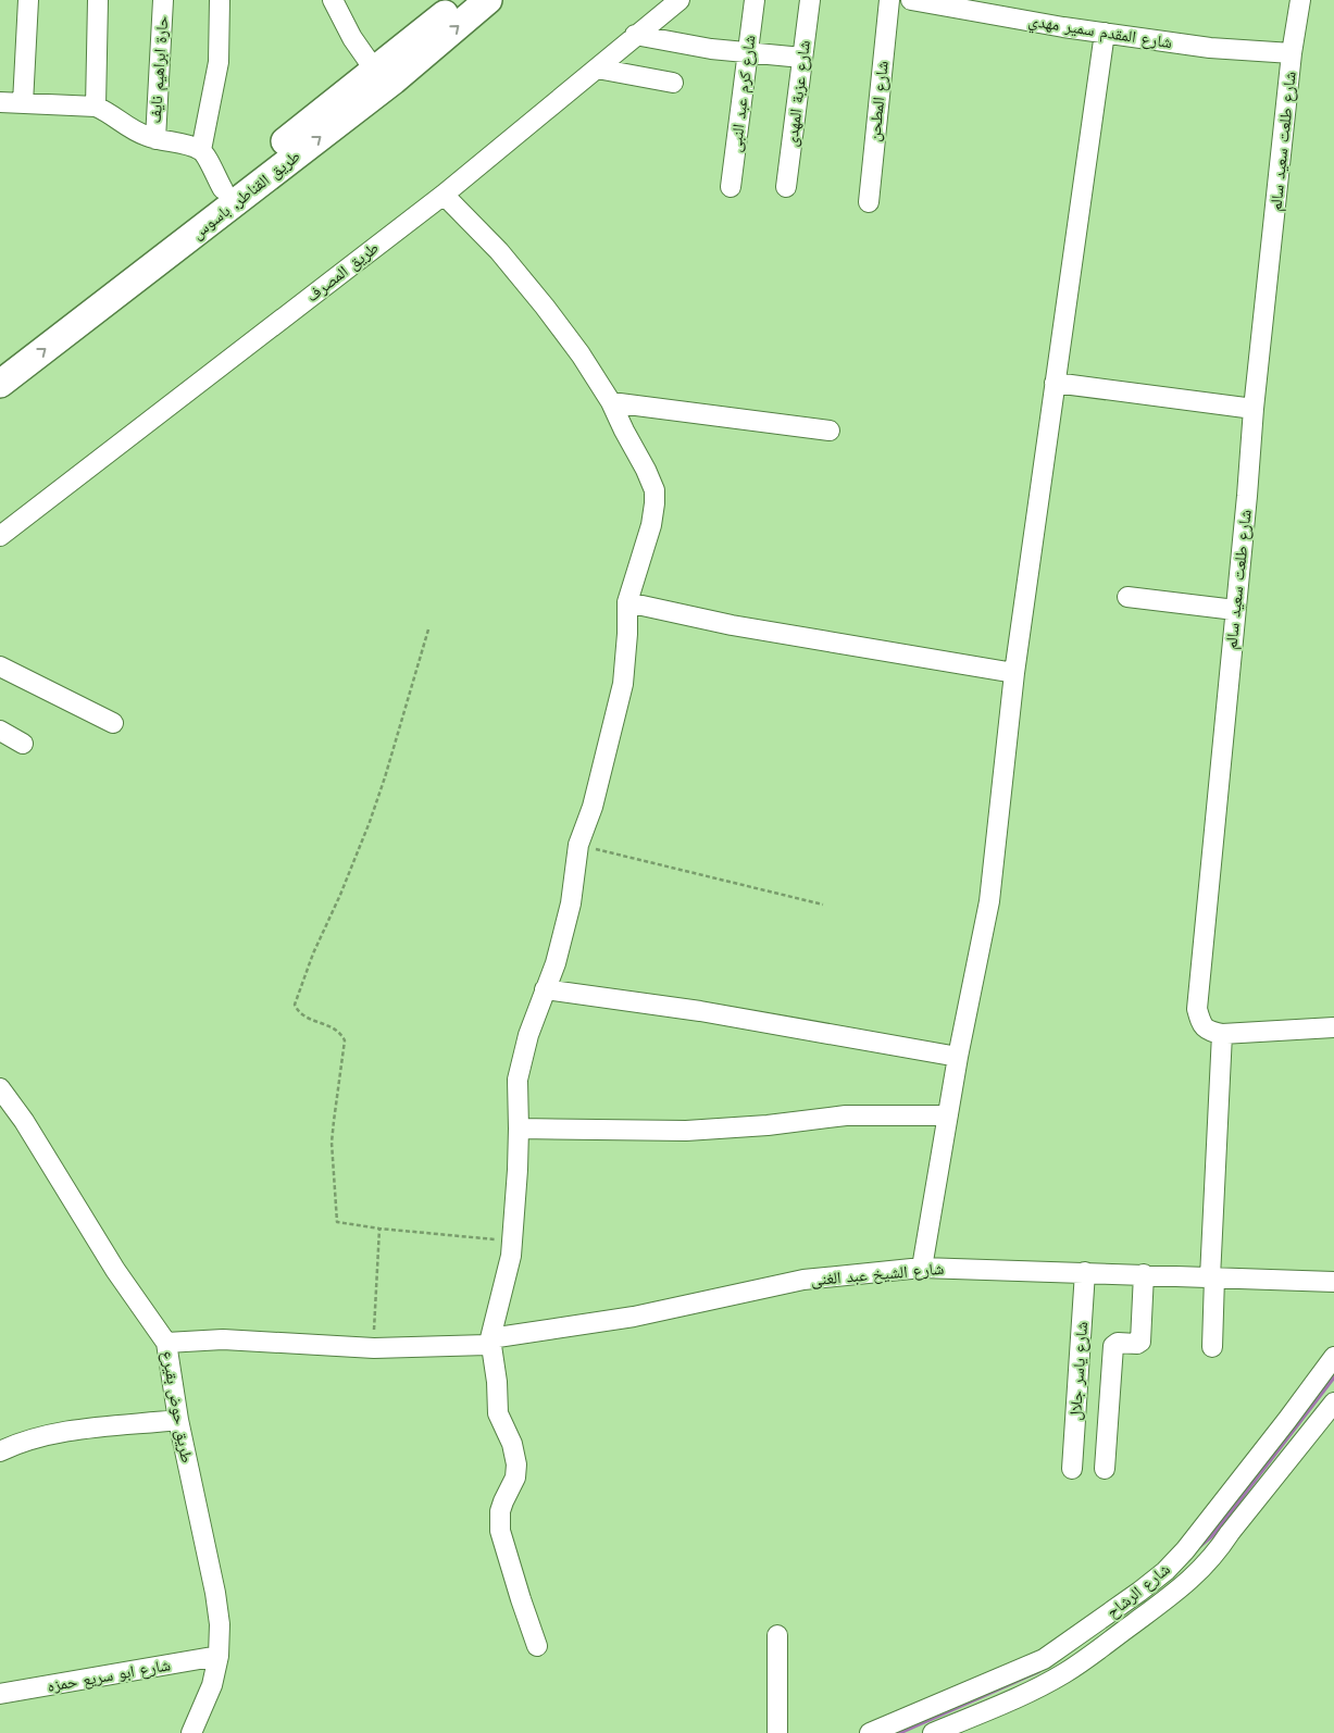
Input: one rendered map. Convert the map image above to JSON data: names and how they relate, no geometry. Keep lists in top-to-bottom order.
{
  "streets": {
    "main road": ["طريق القناطر, باسوس"],
    "street": [
      "شارع المقدم سمير مهدي",
      "حارة ابراهيم نايف",
      "شارع كرم عبد النبى",
      "شارع عزبة المهدى",
      "شارع المطحن",
      "شارع طلعت سعيد سالم",
      "طريق المصرف",
      "شارع الشيخ عبد الغنى",
      "شارع ياسر جلال",
      "طريق حوض بقيرع",
      "شارع الرشاح",
      "شارع ابو سريع حمزه"
    ]
  },
  "crossings": [
    ["شارع المقدم سمير مهدي", "شارع طلعت سعيد سالم"],
    ["شارع الشيخ عبد الغنى", "شارع ياسر جلال"],
    ["طريق حوض بقيرع", "شارع ابو سريع حمزه"]
  ]
}
